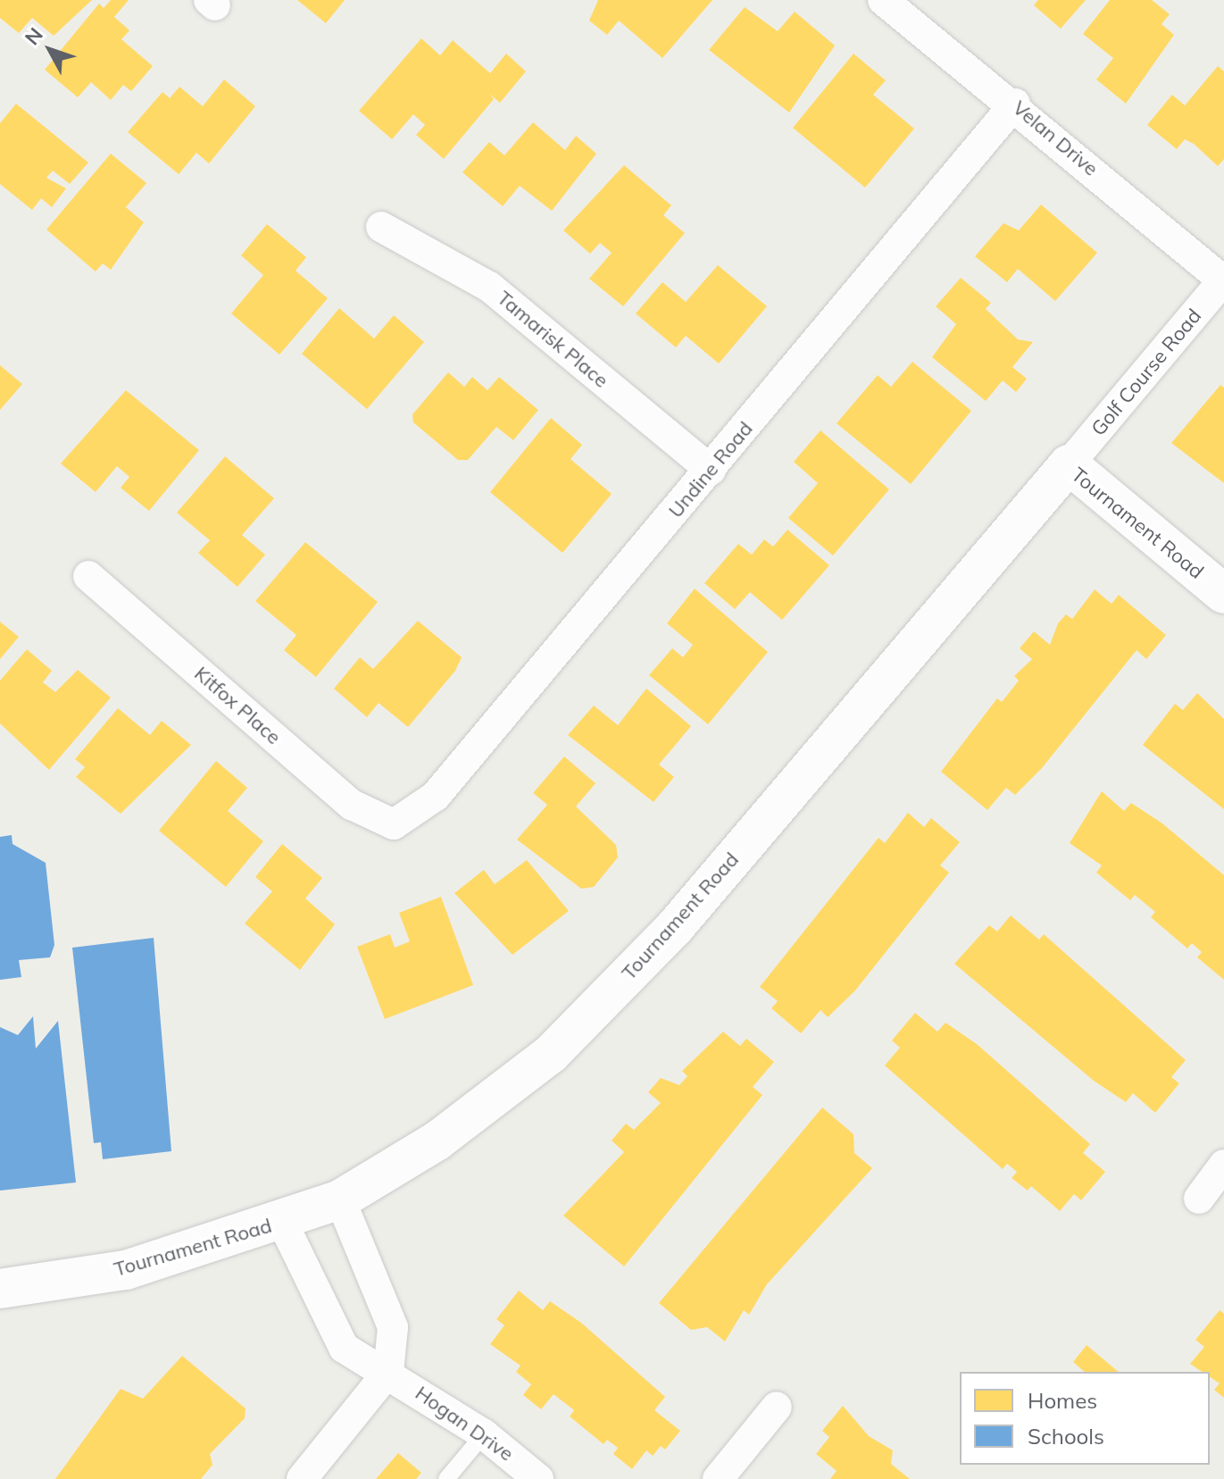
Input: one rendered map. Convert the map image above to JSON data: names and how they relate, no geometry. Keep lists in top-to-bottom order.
{
  "streets": {
    "street": [
      "Velan Drive",
      "Tamarisk Place",
      "Golf Course Road",
      "Undine Road",
      "Tournament Road",
      "Kitfox Place",
      "Hogan Drive"
    ]
  },
  "crossings": [
    ["Velan Drive", "Golf Course Road"],
    ["Velan Drive", "Undine Road"],
    ["Tamarisk Place", "Undine Road"],
    ["Golf Course Road", "Tournament Road"],
    ["Undine Road", "Kitfox Place"],
    ["Tournament Road", "Hogan Drive"]
  ],
  "legend": ["Homes", "Schools"],
  "north": "top left"
}
